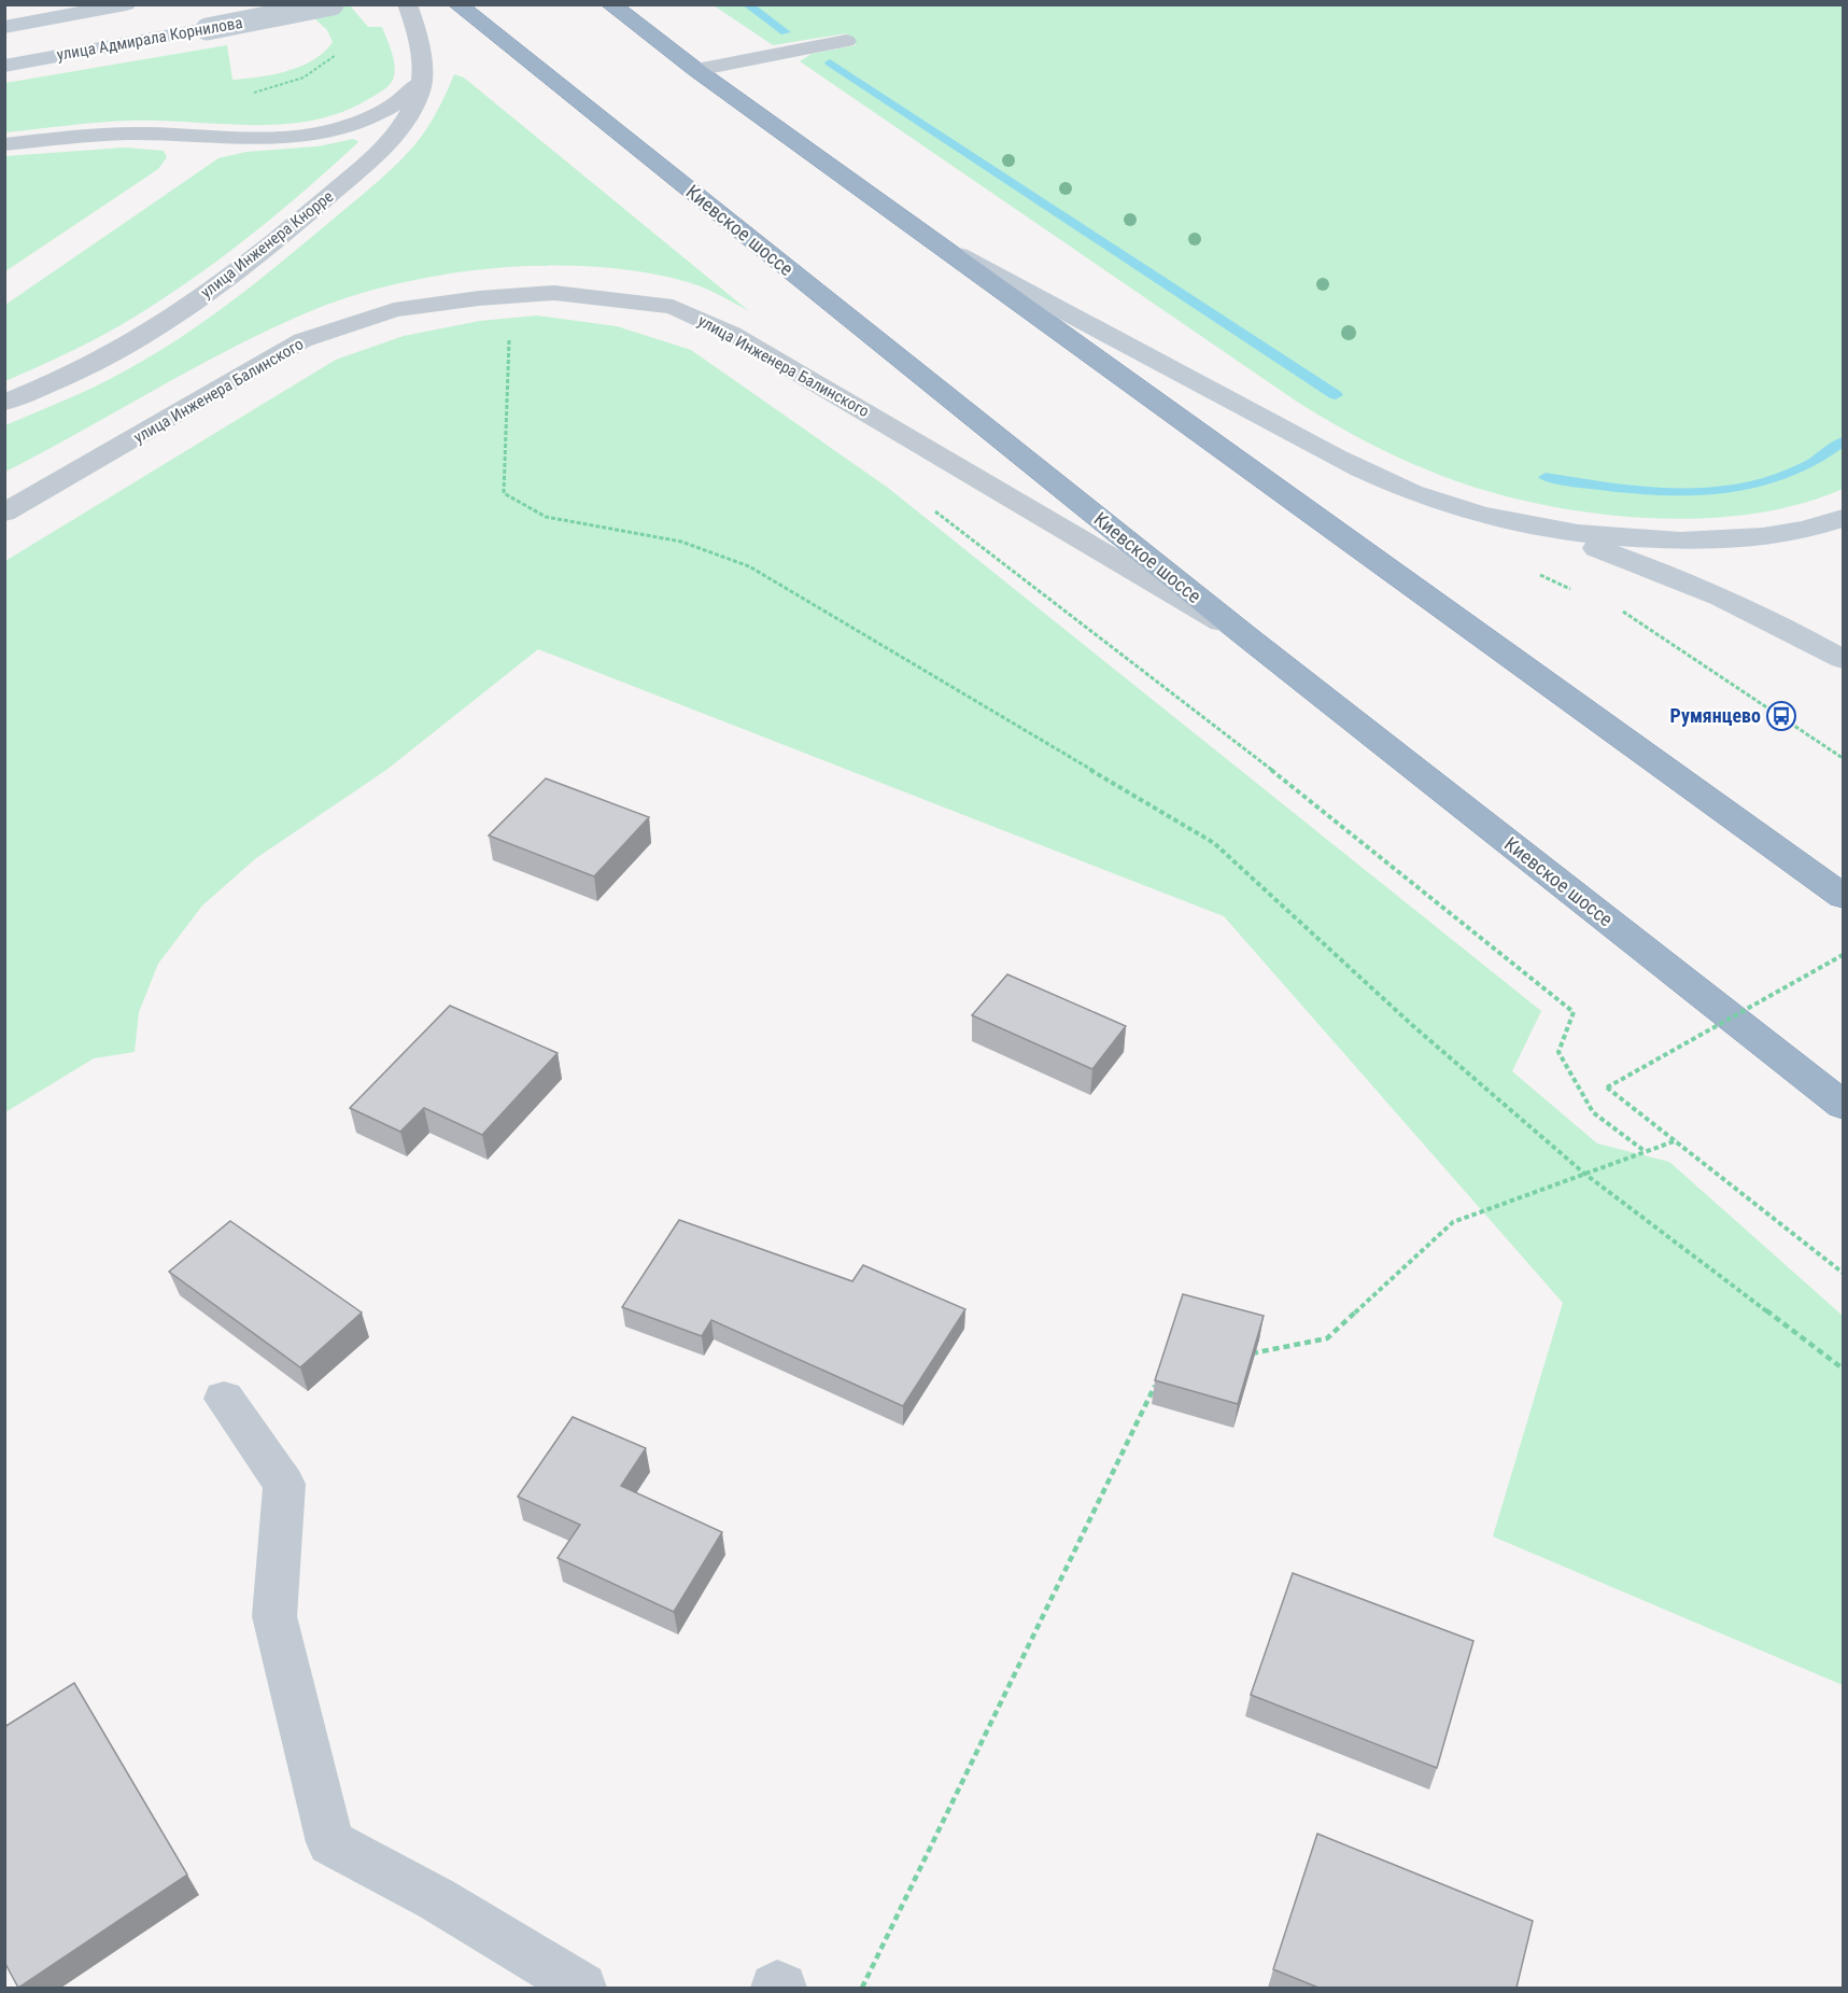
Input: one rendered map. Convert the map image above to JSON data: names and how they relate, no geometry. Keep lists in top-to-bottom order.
{
  "streets": {
    "highway": ["Киевское шоссе"],
    "main road": ["улица Адмирала Корнилова"],
    "street": ["улица Инженера Кнорре", "улица Инженера Балинского"]
  },
  "crossings": [
    ["Киевское шоссе", "улица Инженера Балинского"]
  ],
  "places": {
    "bus stop": ["Румянцево"]
  }
}
